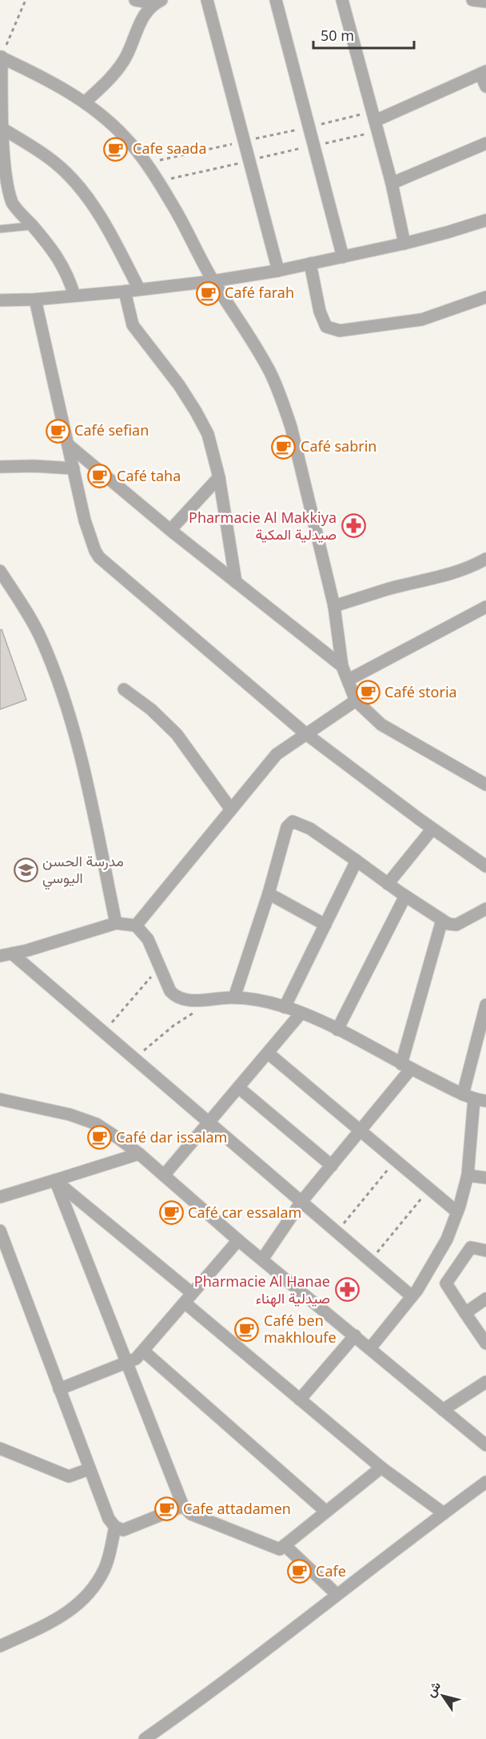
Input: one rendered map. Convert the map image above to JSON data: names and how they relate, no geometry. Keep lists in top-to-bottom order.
{
  "places": {
    "cafe": [
      "Cafe saada",
      "Café farah",
      "Café sefian",
      "Café sabrin",
      "Café taha",
      "Café storia",
      "Café dar issalam",
      "Café car essalam",
      "Café ben makhloufe",
      "Cafe attadamen",
      "Cafe"
    ],
    "pharmacy": ["Pharmacie Al Makkiya صيدلية المكية", "Pharmacie Al Hanae صيدلية الهناء"],
    "school or university": ["مدرسة الحسن اليوسي"]
  },
  "scale_bar": "50 m",
  "north": "top left"
}
